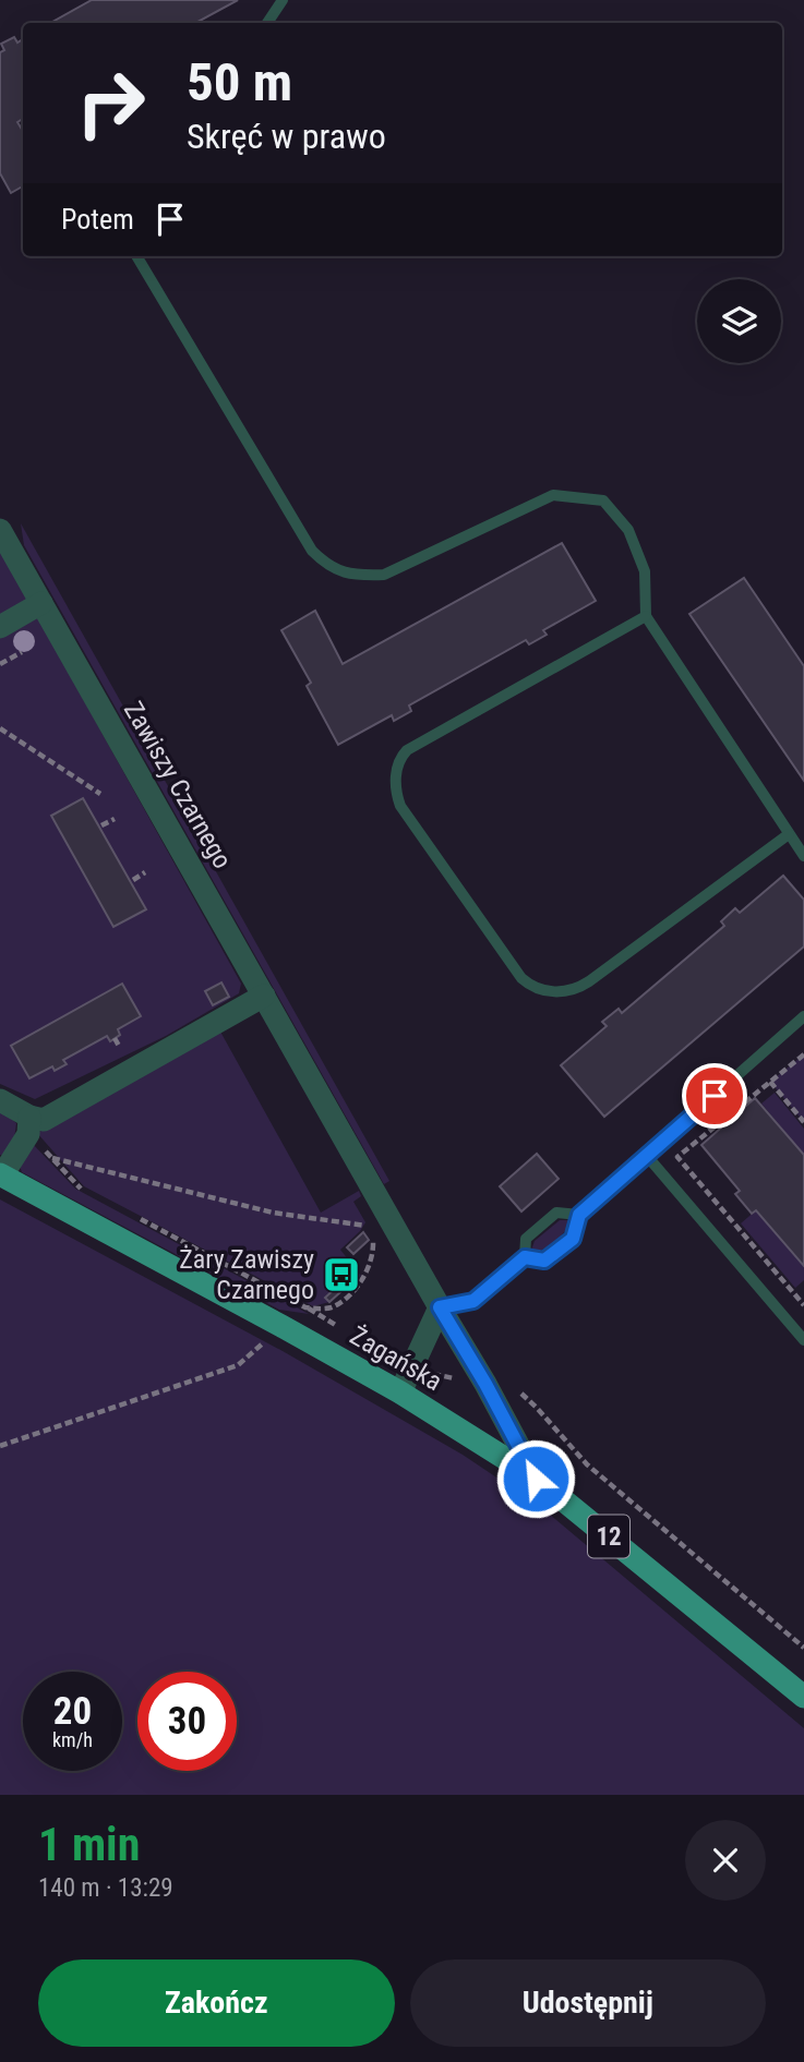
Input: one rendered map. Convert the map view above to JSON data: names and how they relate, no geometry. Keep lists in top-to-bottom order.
{
  "streets": {
    "main road": ["Żagańska", "12"],
    "street": ["Zawiszy Czarnego"]
  },
  "crossings": [
    ["Zawiszy Czarnego", "Żagańska"]
  ],
  "places": {
    "bus stop": ["Żary Zawiszy Czarnego"]
  },
  "page": {
    "turn": ["50 m", "Skręć w prawo"],
    "then": "Potem",
    "speed": "20 km/h",
    "limit": "30",
    "heading": ["1 min", "140 m · 13:29"],
    "buttons": ["Zakończ", "Udostępnij"]
  }
}
